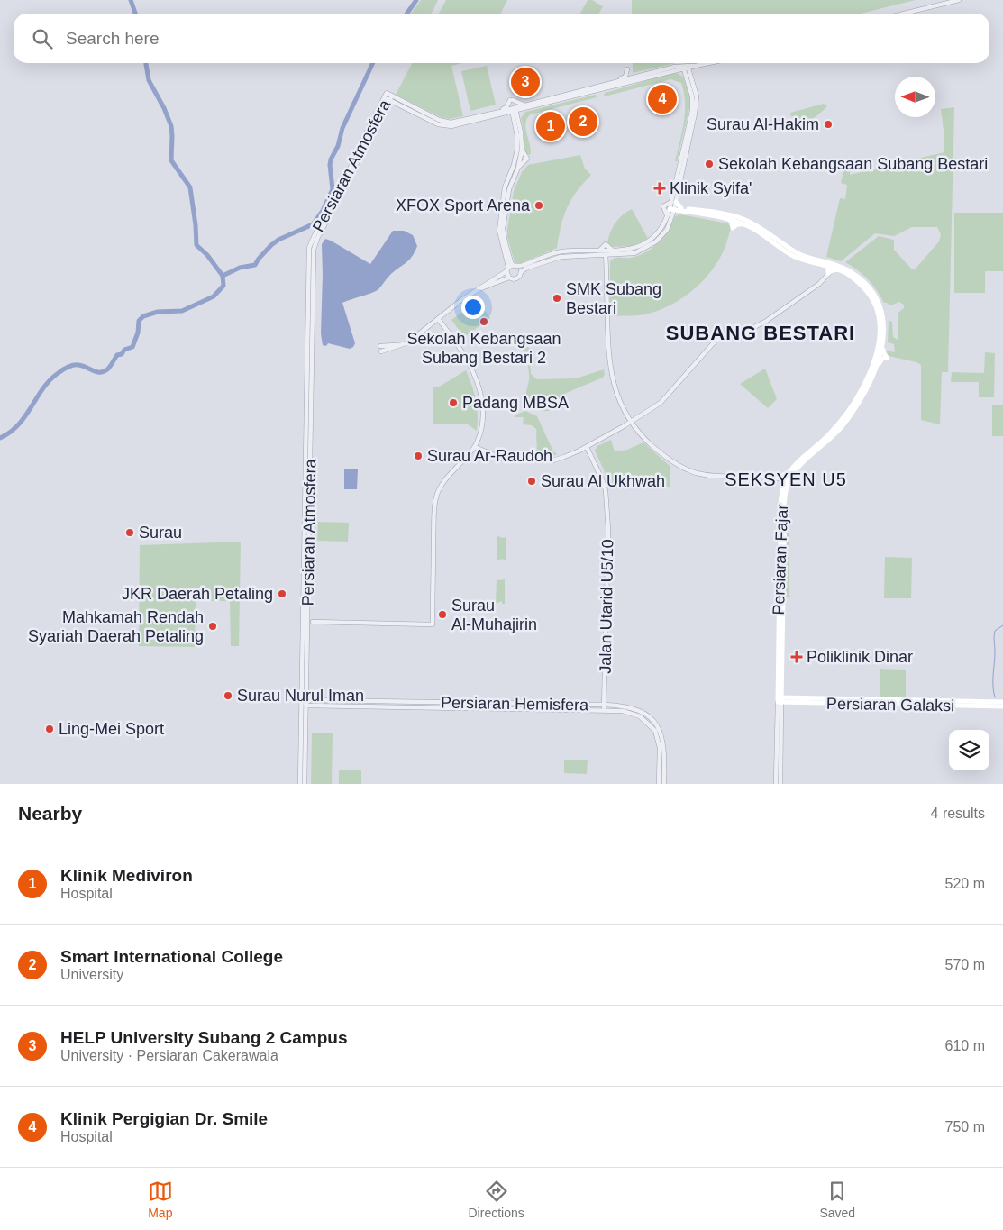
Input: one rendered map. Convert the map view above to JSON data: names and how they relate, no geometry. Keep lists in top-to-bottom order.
{
  "streets": {
    "main road": ["Persiaran Fajar", "Persiaran Galaksi"],
    "street": ["Persiaran Atmosfera", "Jalan Utarid U5/10", "Persiaran Hemisfera"]
  },
  "crossings": [
    ["Persiaran Atmosfera", "Persiaran Hemisfera"],
    ["Persiaran Fajar", "Persiaran Galaksi"],
    ["Jalan Utarid U5/10", "Persiaran Hemisfera"]
  ],
  "districts": ["SUBANG BESTARI", "SEKSYEN U5"],
  "places": {
    "other": [
      "Surau Al-Hakim",
      "Sekolah Kebangsaan Subang Bestari",
      "XFOX Sport Arena",
      "SMK Subang Bestari",
      "Sekolah Kebangsaan Subang Bestari 2",
      "Padang MBSA",
      "Surau Ar-Raudoh",
      "Surau Al Ukhwah",
      "Surau",
      "JKR Daerah Petaling",
      "Surau Al-Muhajirin",
      "Mahkamah Rendah Syariah Daerah Petaling",
      "Surau Nurul Iman",
      "Ling-Mei Sport"
    ],
    "health": ["Klinik Syifa'", "Poliklinik Dinar"]
  },
  "north": "left",
  "page": {
    "search": "Search here",
    "pins": [
      "3",
      "4",
      "2",
      "1"
    ],
    "heading": ["Nearby", "4 results"],
    "list": [
      {
        "mark": "1",
        "name": "Klinik Mediviron",
        "note": "Hospital",
        "value": "520 m"
      },
      {
        "mark": "2",
        "name": "Smart International College",
        "note": "University",
        "value": "570 m"
      },
      {
        "mark": "3",
        "name": "HELP University Subang 2 Campus",
        "note": "University · Persiaran Cakerawala",
        "value": "610 m"
      },
      {
        "mark": "4",
        "name": "Klinik Pergigian Dr. Smile",
        "note": "Hospital",
        "value": "750 m"
      }
    ],
    "nav": ["Map", "Directions", "Saved"]
  }
}
